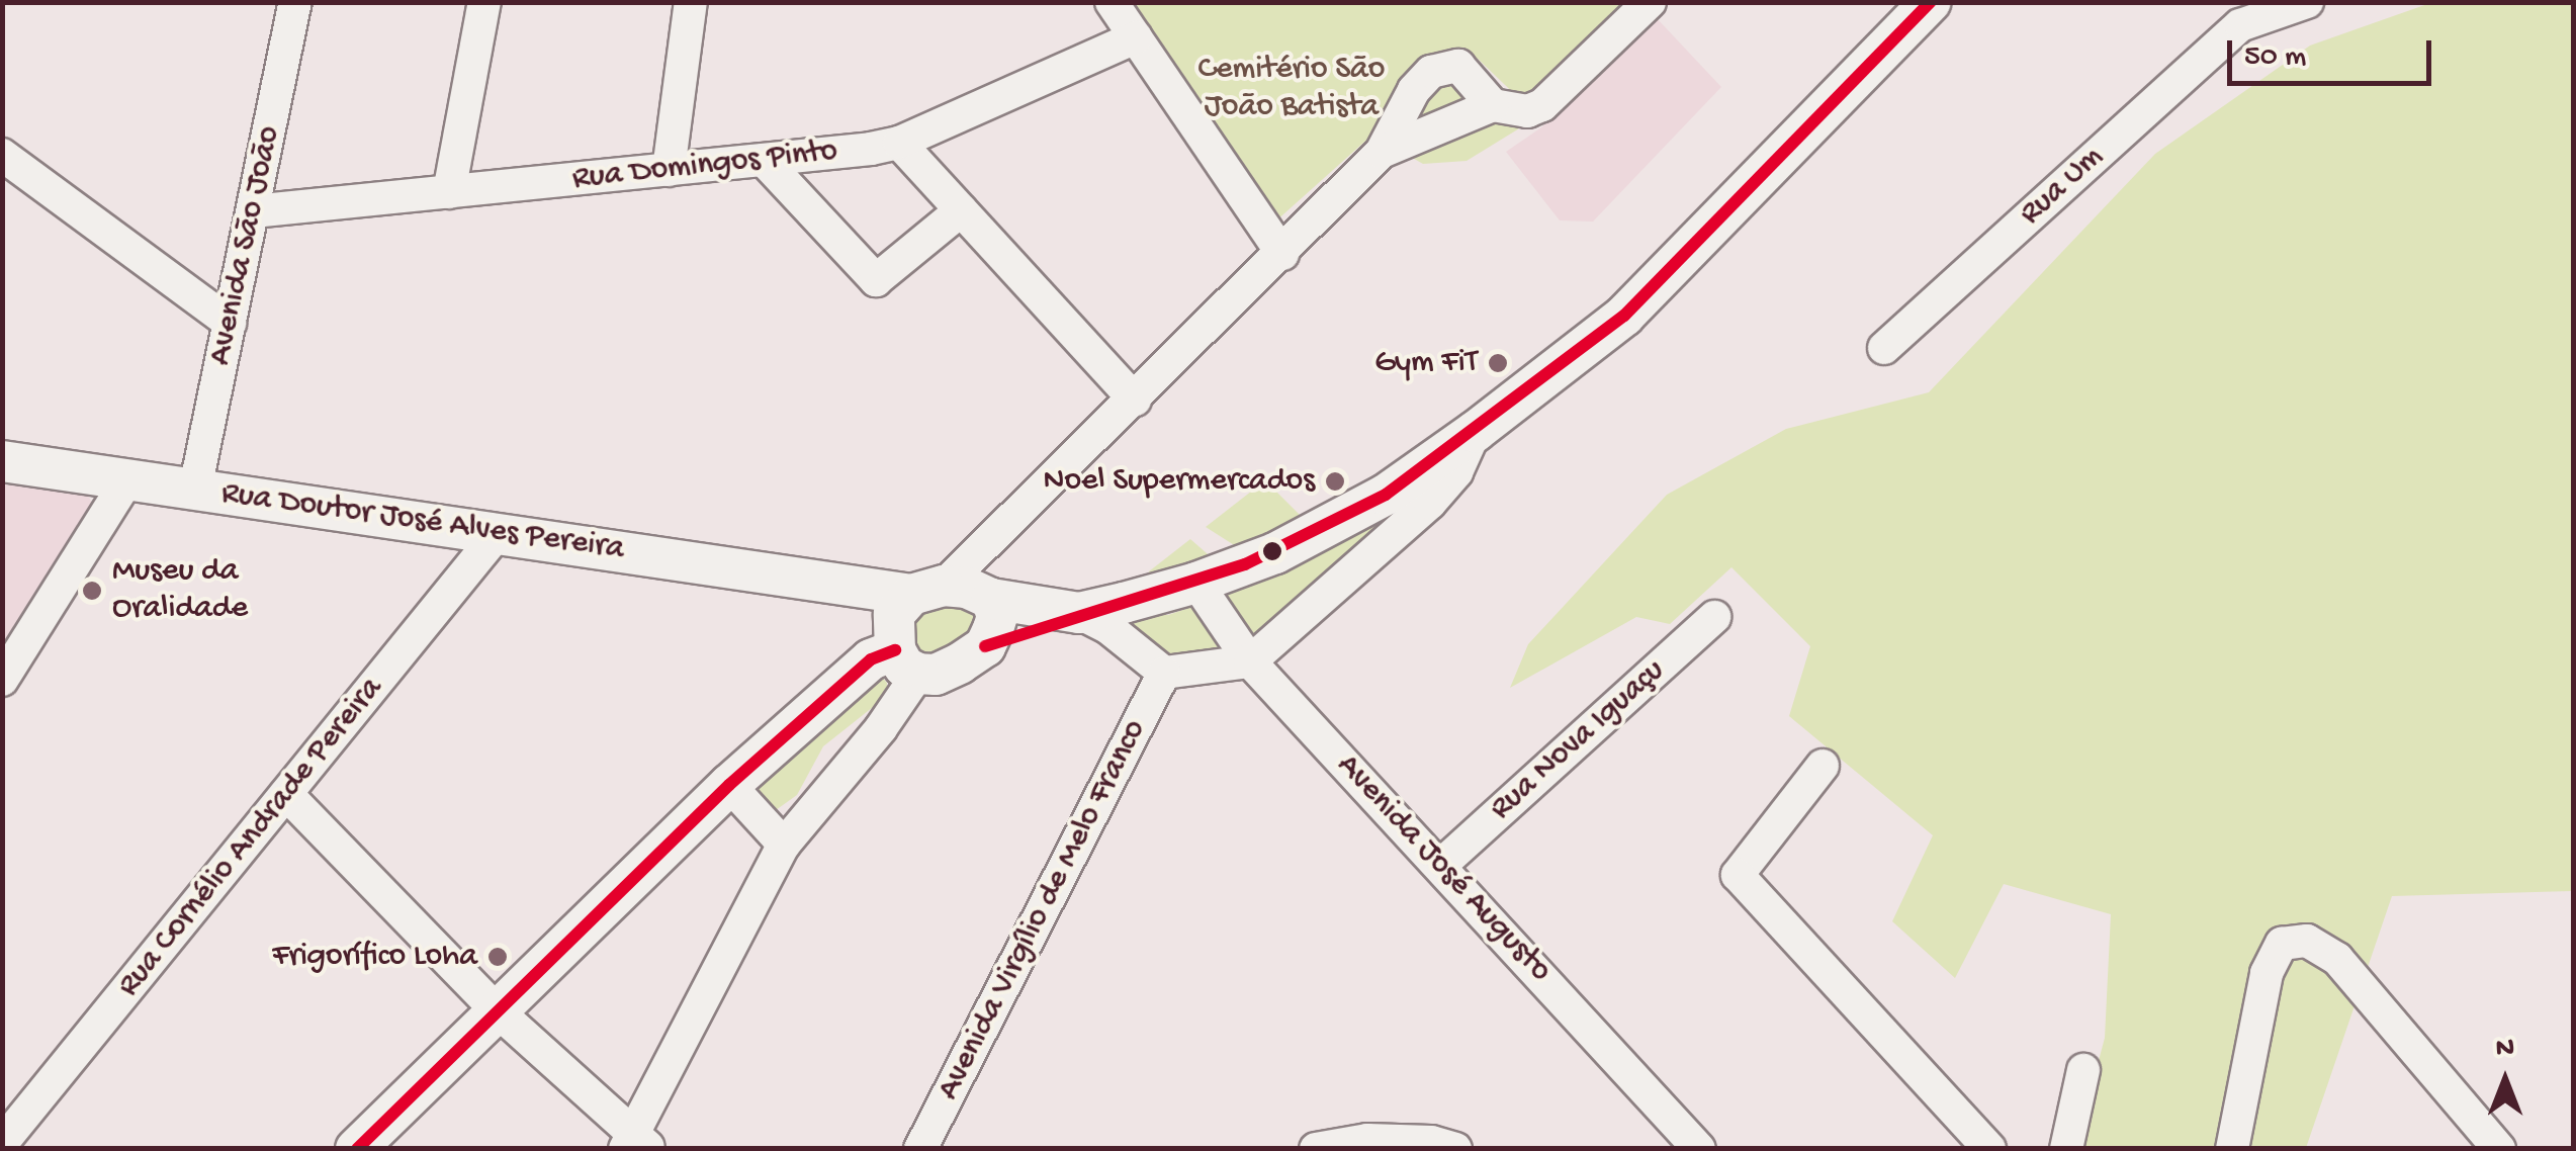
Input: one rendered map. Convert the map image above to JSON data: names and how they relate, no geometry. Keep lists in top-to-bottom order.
{
  "streets": {
    "street": [
      "Rua Domingos Pinto",
      "Rua Um",
      "Avenida São João",
      "Rua Doutor José Alves Pereira",
      "Rua Nova Iguaçu",
      "Rua Cornélio Andrade Pereira",
      "Avenida José Augusto",
      "Avenida Virgílio de Melo Franco"
    ]
  },
  "crossings": [
    ["Rua Domingos Pinto", "Avenida São João"],
    ["Avenida São João", "Rua Doutor José Alves Pereira"],
    ["Rua Doutor José Alves Pereira", "Rua Cornélio Andrade Pereira"],
    ["Rua Nova Iguaçu", "Avenida José Augusto"]
  ],
  "parks": ["Cemitério São João Batista"],
  "places": [
    "Gym FiT",
    "Noel Supermercados",
    "Museu da Oralidade",
    "Frigorífico Loha"
  ],
  "scale_bar": "50 m",
  "north": "top"
}
